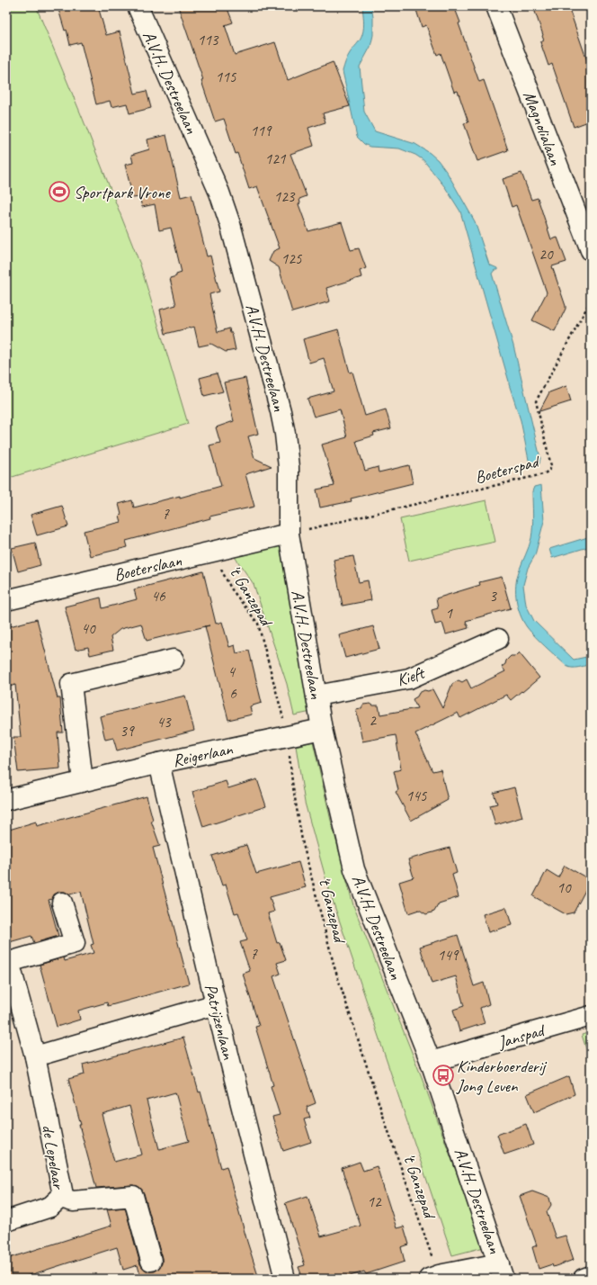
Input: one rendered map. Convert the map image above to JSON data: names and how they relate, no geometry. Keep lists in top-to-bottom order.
{
  "streets": {
    "street": [
      "A.V.H. Destreelaan",
      "Magnolialaan",
      "Boeterslaan",
      "Kieft",
      "Reigerlaan",
      "Patrijzenlaan",
      "Janspad",
      "de Lepelaar"
    ],
    "path": ["Boeterspad", "'t Ganzepad"]
  },
  "crossings": [
    ["A.V.H. Destreelaan", "Boeterspad"],
    ["A.V.H. Destreelaan", "Boeterslaan"],
    ["A.V.H. Destreelaan", "Kieft"],
    ["A.V.H. Destreelaan", "Reigerlaan"],
    ["A.V.H. Destreelaan", "Janspad"],
    ["Boeterspad", "Boeterslaan"],
    ["Boeterslaan", "'t Ganzepad"],
    ["'t Ganzepad", "Reigerlaan"],
    ["Reigerlaan", "Patrijzenlaan"]
  ],
  "places": {
    "sports": ["Sportpark Vrone"],
    "bus stop": ["Kinderboerderij Jong Leven"]
  },
  "house_numbers": [
    "113",
    "115",
    "119",
    "121",
    "123",
    "20",
    "125",
    "7",
    "46",
    "3",
    "1",
    "40",
    "4",
    "6",
    "2",
    "43",
    "39",
    "145",
    "10",
    "7",
    "149",
    "12"
  ]
}
